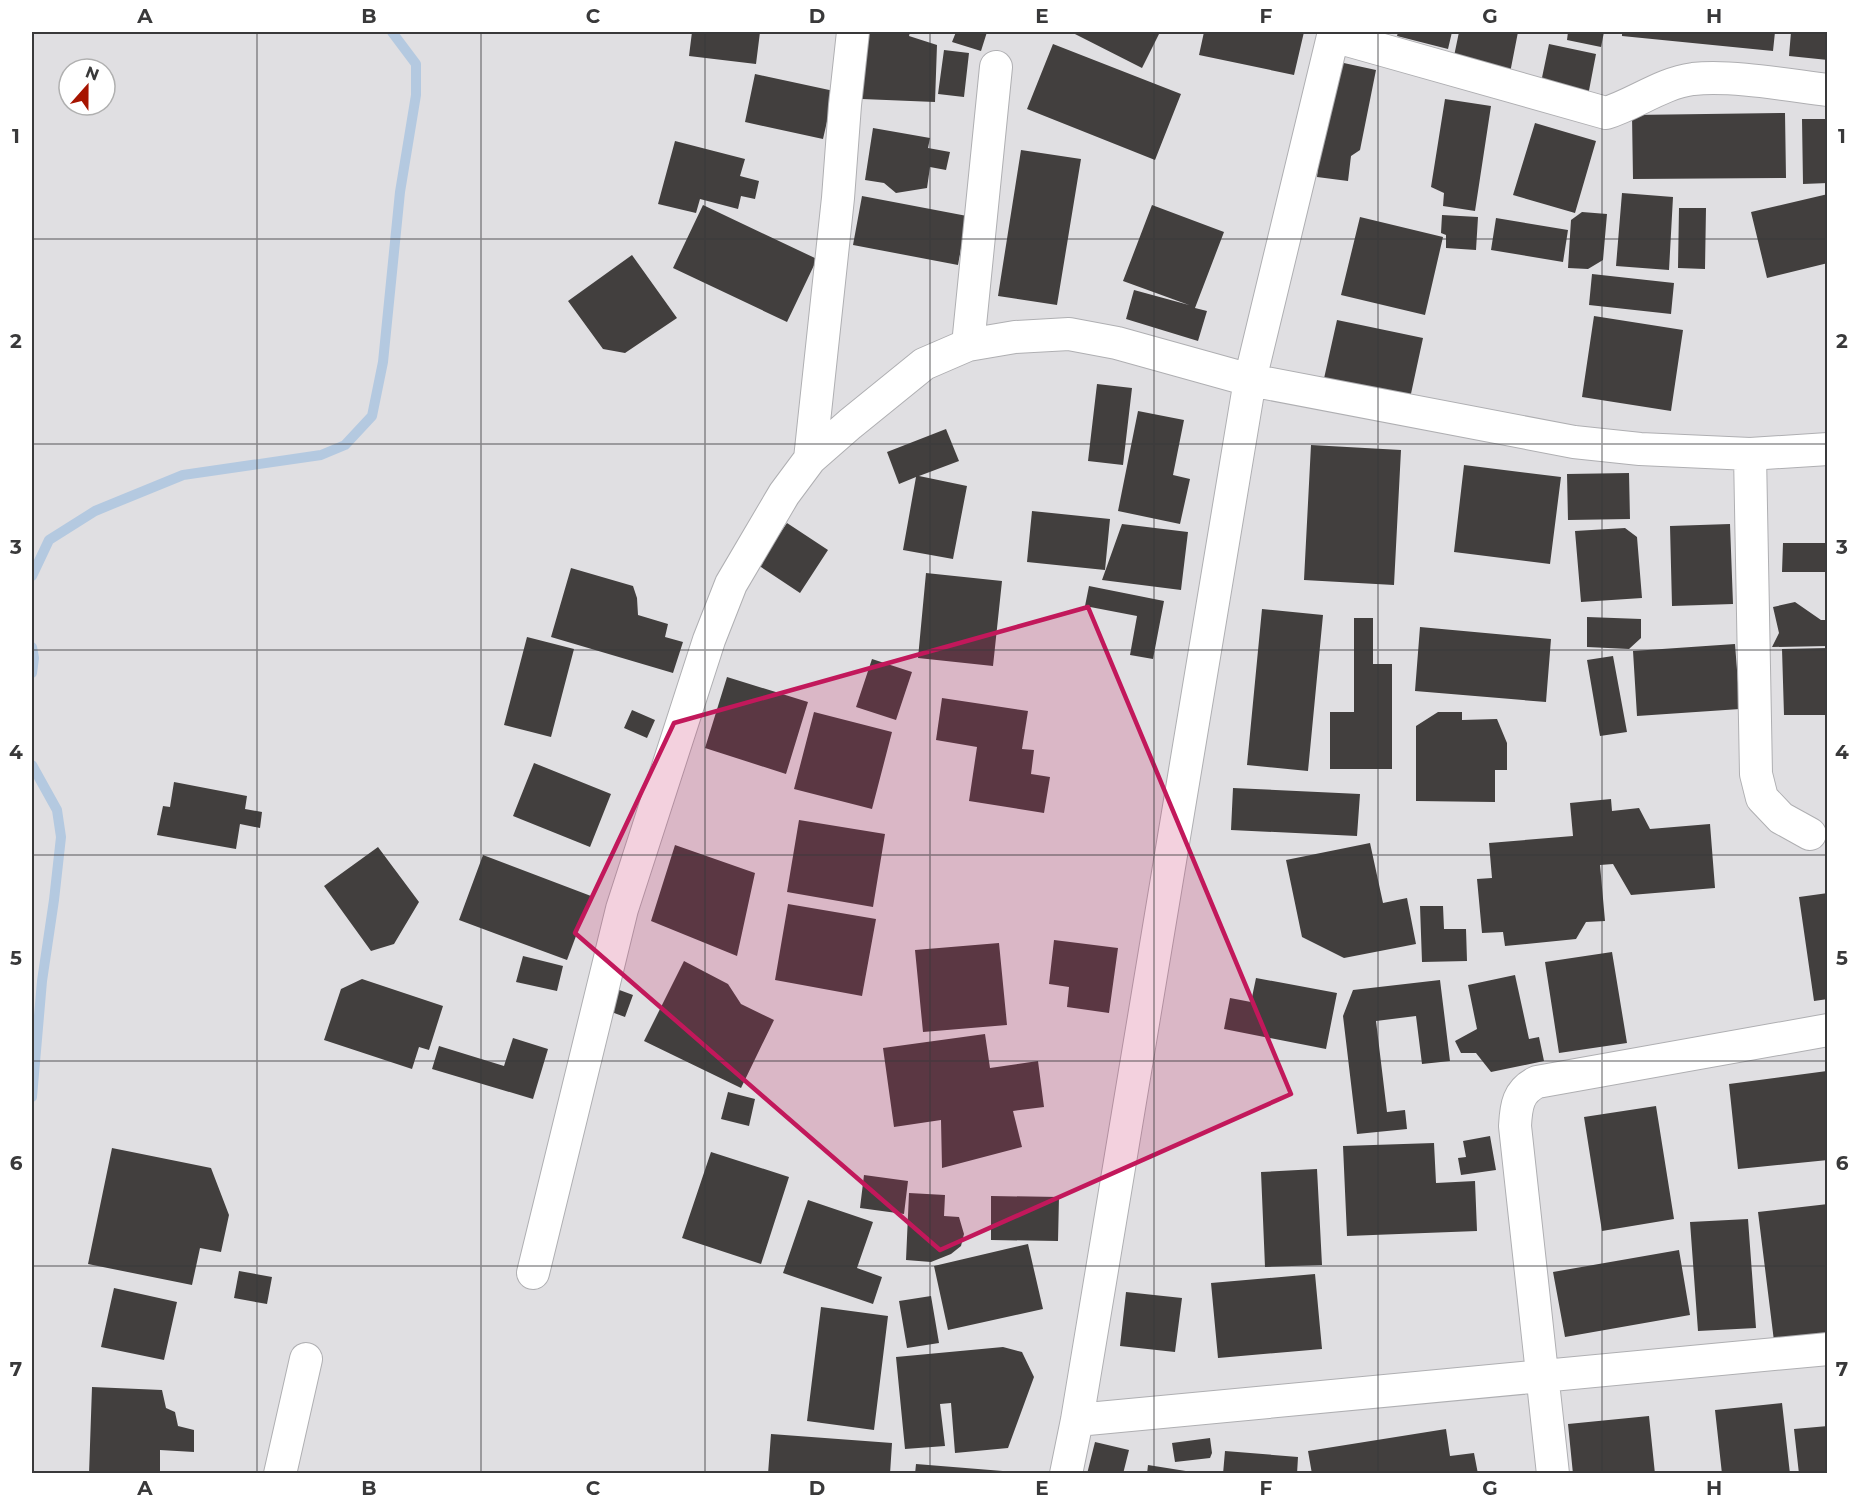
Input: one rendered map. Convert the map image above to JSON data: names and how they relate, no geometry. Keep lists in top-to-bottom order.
{
  "north": "top",
  "grid": {
    "columns": [
      "A",
      "B",
      "C",
      "D",
      "E",
      "F",
      "G",
      "H"
    ],
    "rows": [
      "1",
      "2",
      "3",
      "4",
      "5",
      "6",
      "7"
    ]
  }
}
